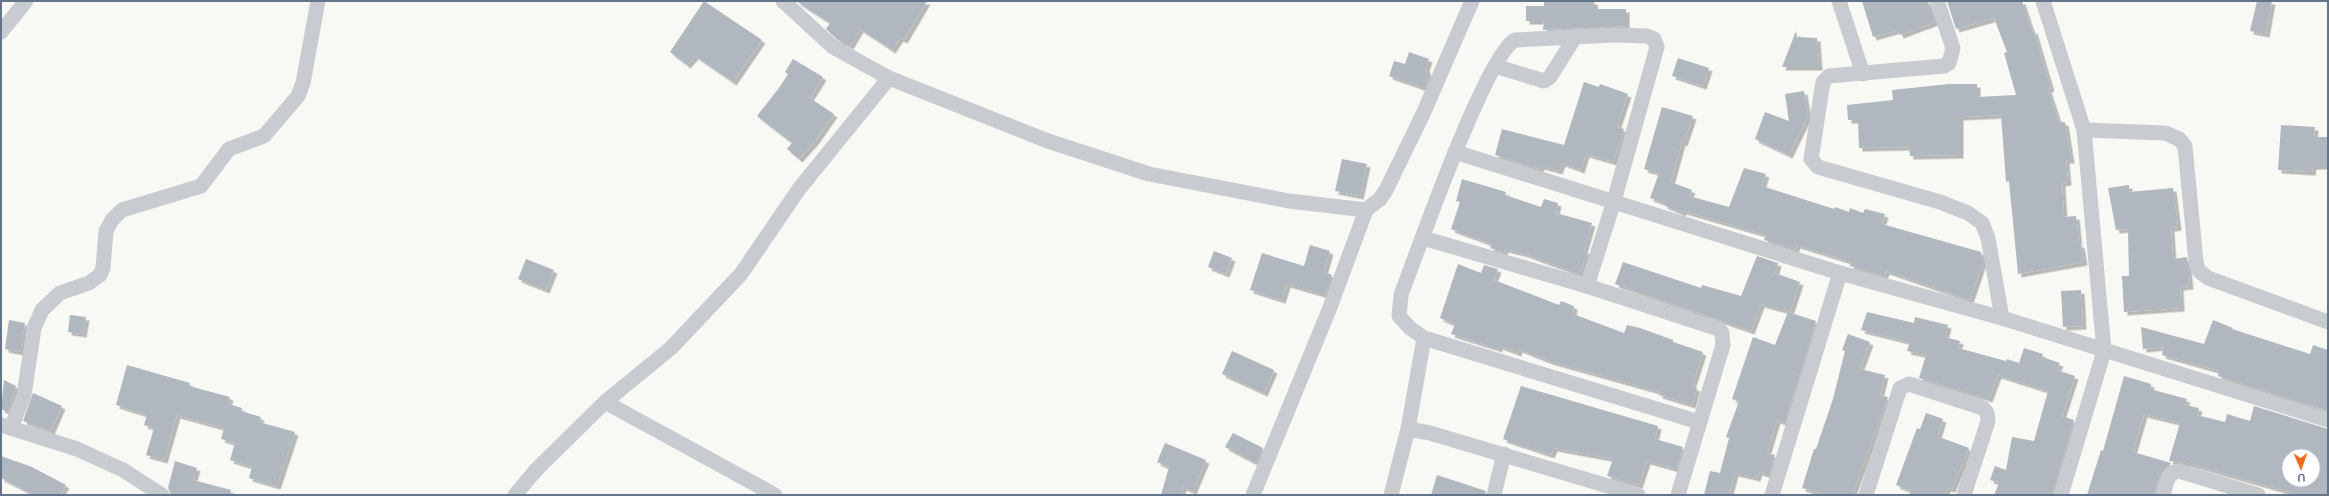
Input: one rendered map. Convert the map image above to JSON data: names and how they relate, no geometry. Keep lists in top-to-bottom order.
{
  "north": "bottom"
}
